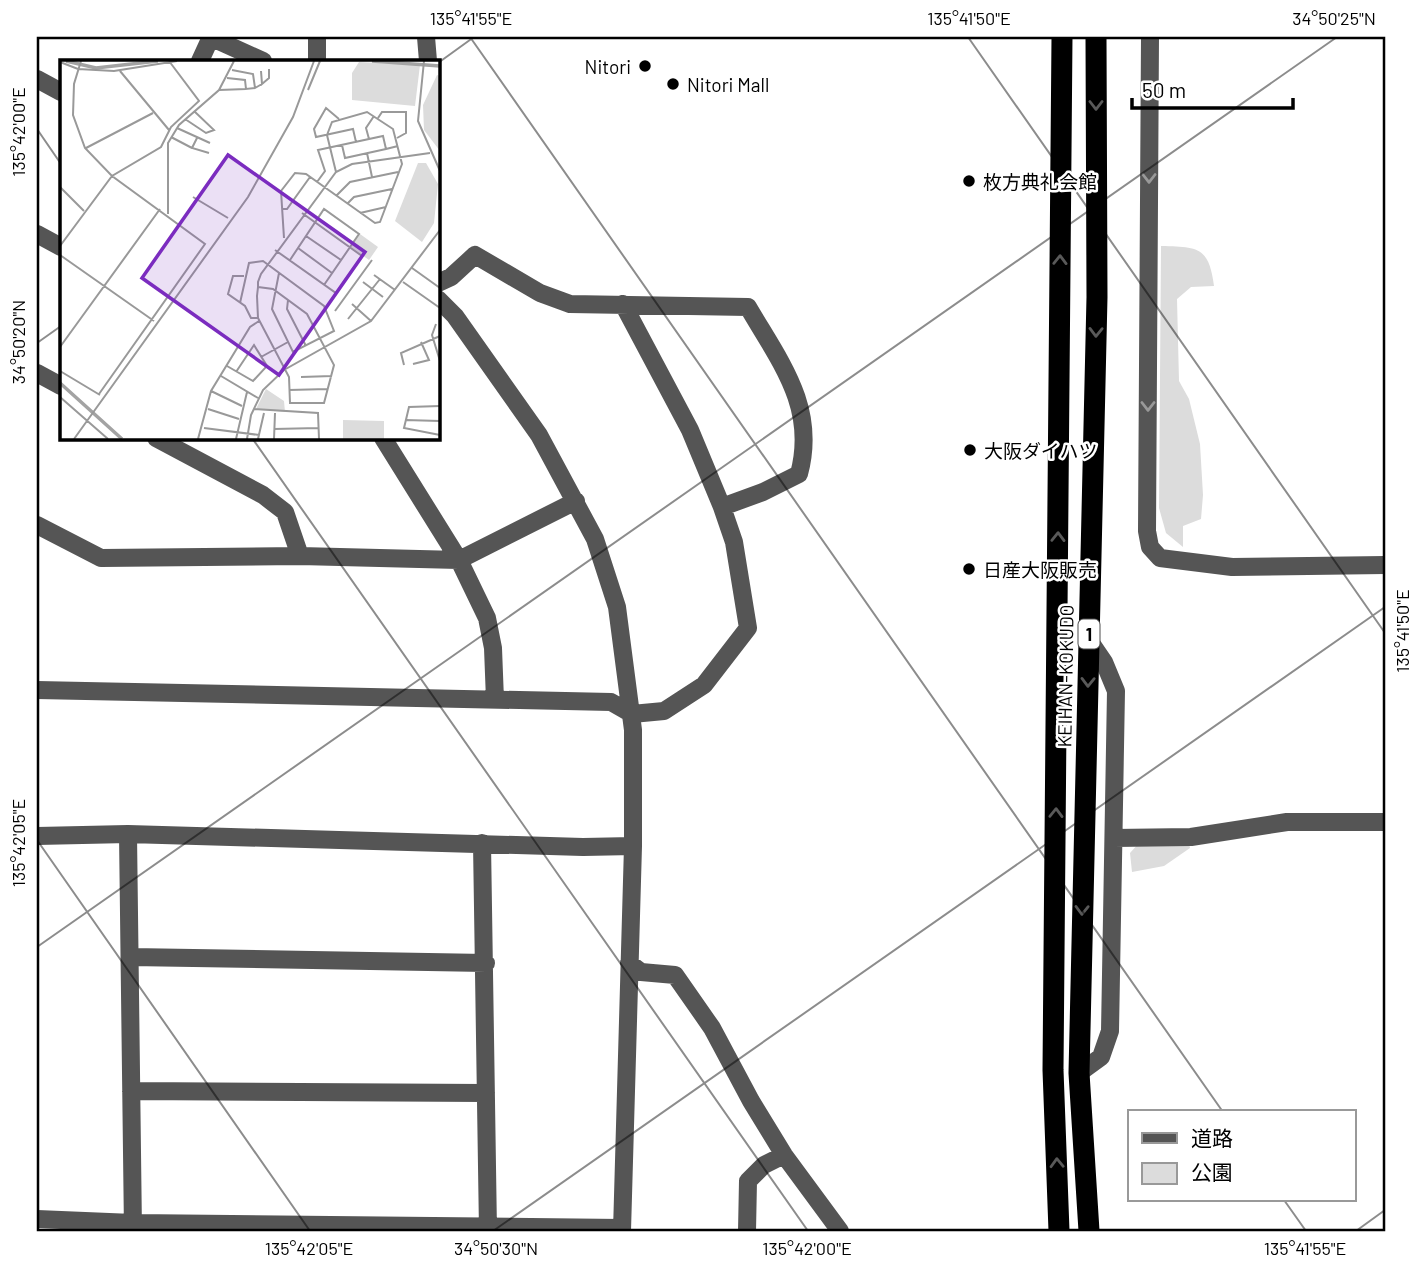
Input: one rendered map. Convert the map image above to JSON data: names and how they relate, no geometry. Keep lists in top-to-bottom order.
{
  "streets": {
    "highway": ["1", "KEIHAN-KOKUDO"]
  },
  "places": [
    "Nitori",
    "Nitori Mall",
    "枚方典礼会館",
    "大阪ダイハツ",
    "日産大阪販売"
  ],
  "legend": ["道路", "公園"],
  "scale_bar": "50 m",
  "coordinates": [
    "135°41'55\"E",
    "135°41'50\"E",
    "34°50'25\"N",
    "135°42'00\"E",
    "34°50'20\"N",
    "135°42'05\"E",
    "34°50'30\"N"
  ]
}
